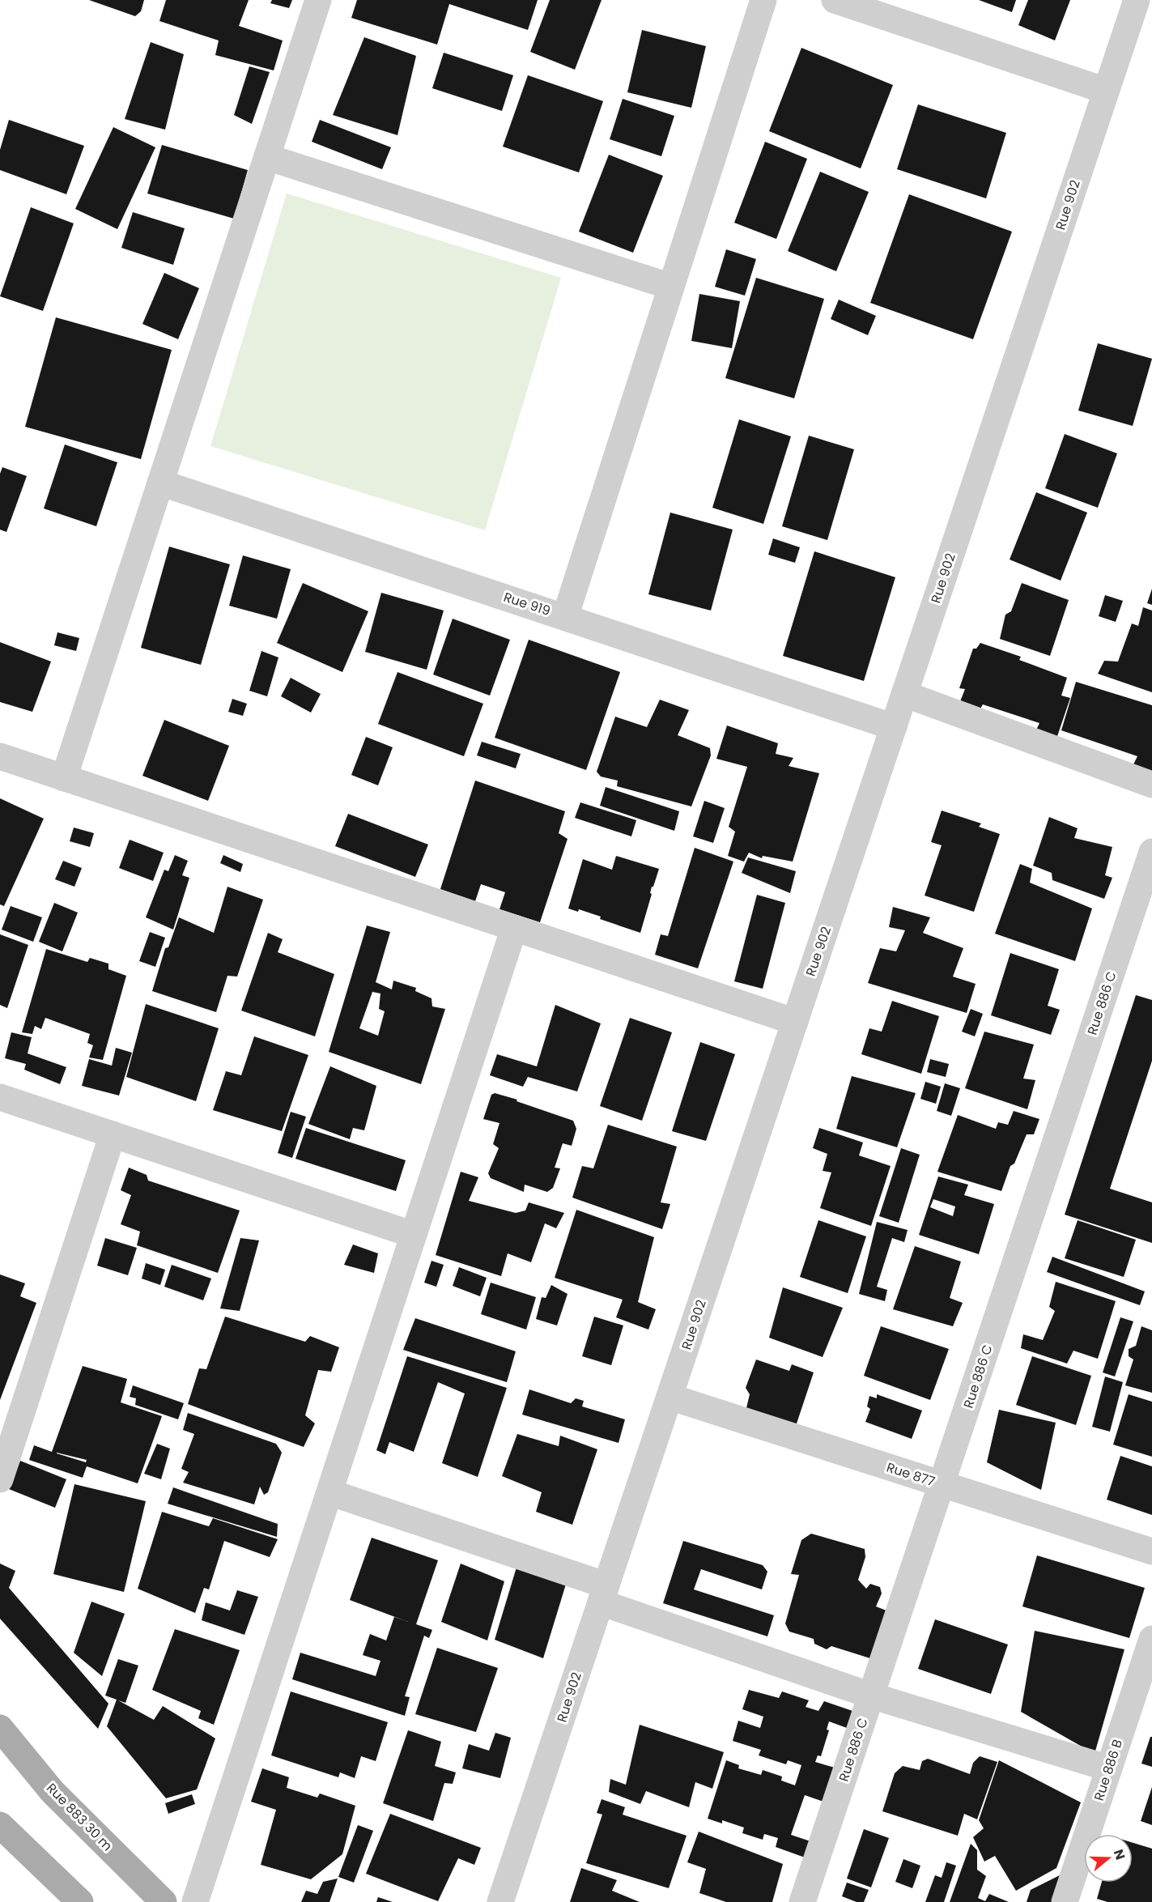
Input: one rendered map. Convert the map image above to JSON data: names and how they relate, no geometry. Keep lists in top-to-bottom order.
{
  "streets": {
    "main road": ["Rue 883 30 m"],
    "street": [
      "Rue 902",
      "Rue 919",
      "Rue 886 C",
      "Rue 877",
      "Rue 886 B"
    ]
  },
  "crossings": [
    ["Rue 902", "Rue 919"],
    ["Rue 902", "Rue 877"],
    ["Rue 886 C", "Rue 877"]
  ],
  "north": "right"
}
